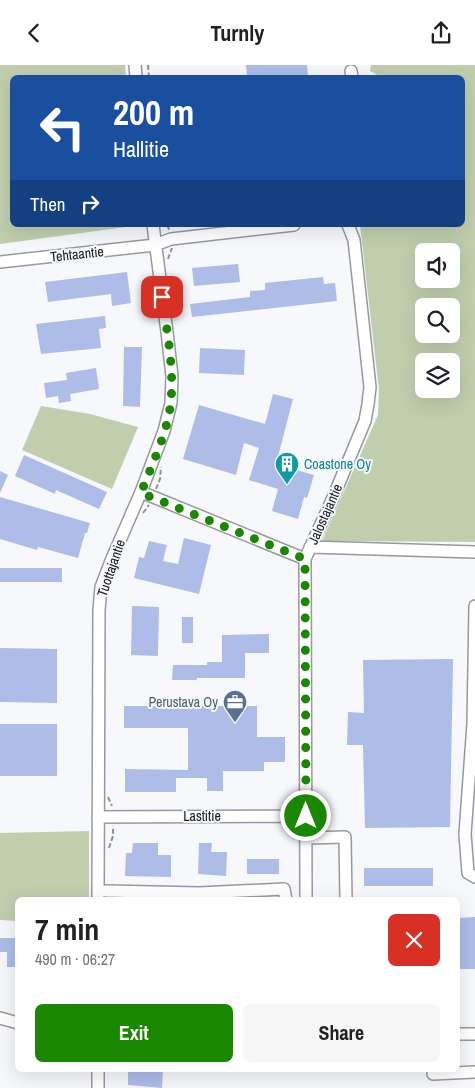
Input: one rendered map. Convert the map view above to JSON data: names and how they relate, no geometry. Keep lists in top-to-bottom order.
{
  "streets": {
    "street": [
      "Tehtaantie",
      "Jalostajantie",
      "Tuottajantie",
      "Lastitie"
    ]
  },
  "crossings": [
    ["Tehtaantie", "Tuottajantie"],
    ["Jalostajantie", "Lastitie"],
    ["Tuottajantie", "Lastitie"]
  ],
  "places": {
    "building": ["Coastone Oy"],
    "office": ["Perustava Oy"]
  },
  "page": {
    "header": "Turnly",
    "turn": ["200 m", "Hallitie"],
    "then": "Then",
    "heading": ["7 min", "490 m · 06:27"],
    "buttons": ["Exit", "Share"]
  }
}
